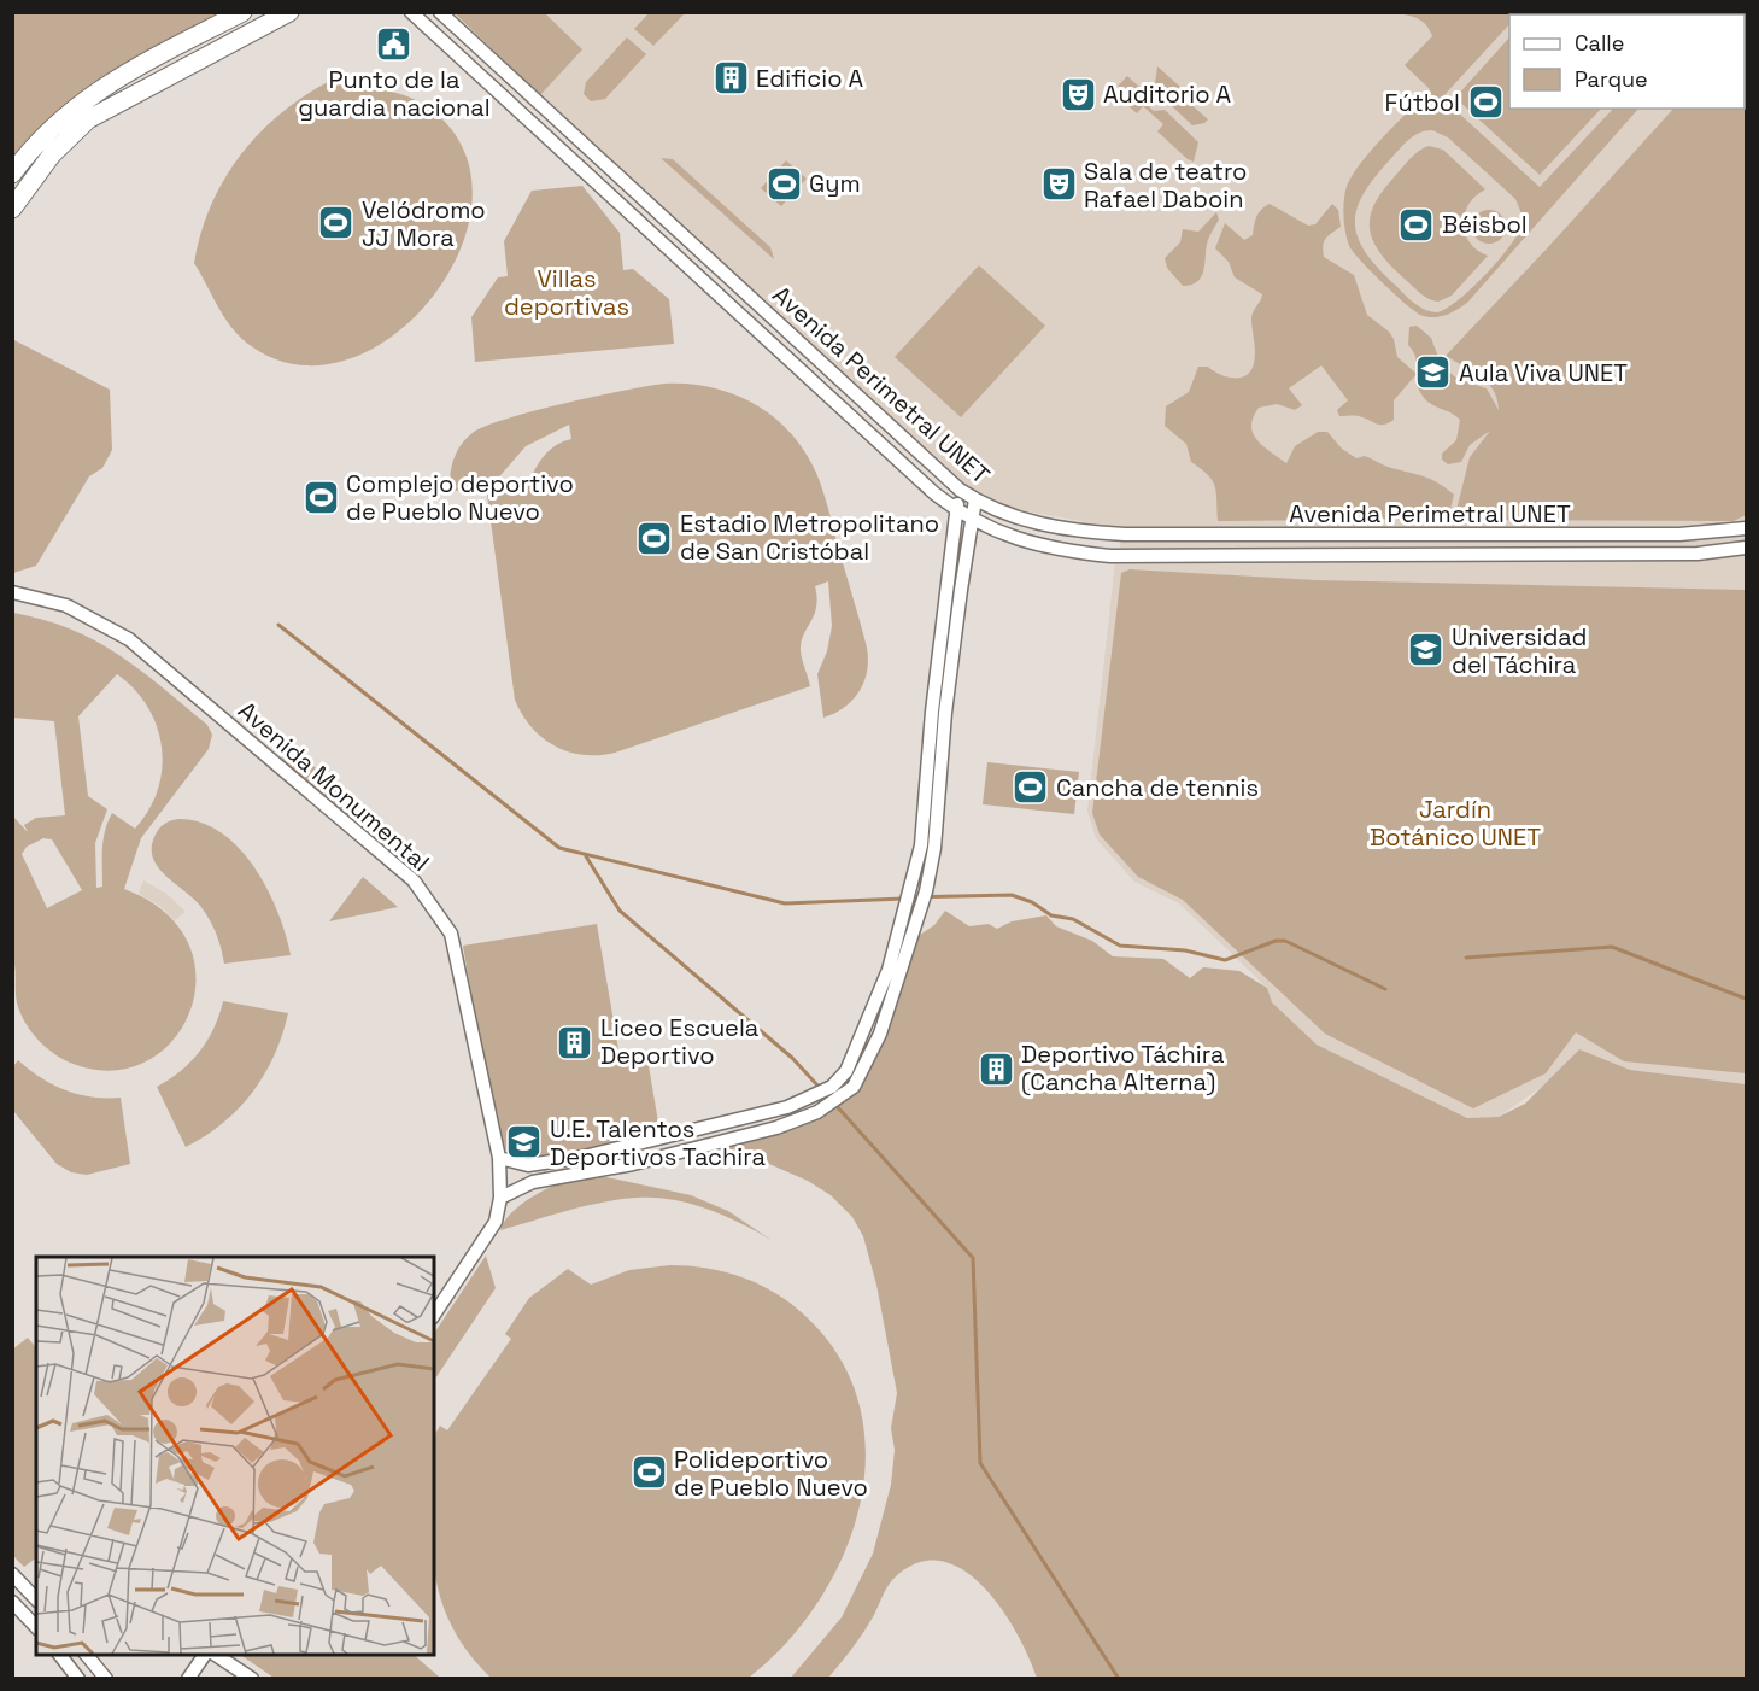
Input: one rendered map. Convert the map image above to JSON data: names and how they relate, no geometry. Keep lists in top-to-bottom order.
{
  "streets": {
    "street": ["Avenida Perimetral UNET", "Avenida Monumental"]
  },
  "parks": ["Villas deportivas", "Jardín Botánico UNET"],
  "places": {
    "public building": ["Punto de la guardia nacional"],
    "building": ["Edificio A", "Liceo Escuela Deportivo", "Deportivo Táchira (Cancha Alterna)"],
    "theatre": ["Auditorio A", "Sala de teatro Rafael Daboin"],
    "sports": [
      "Fútbol",
      "Gym",
      "Velódromo JJ Mora",
      "Béisbol",
      "Complejo deportivo de Pueblo Nuevo",
      "Estadio Metropolitano de San Cristóbal",
      "Cancha de tennis",
      "Polideportivo de Pueblo Nuevo"
    ],
    "school or university": ["Aula Viva UNET", "Universidad del Táchira", "U.E. Talentos Deportivos Tachira"]
  },
  "legend": ["Calle", "Parque"]
}
